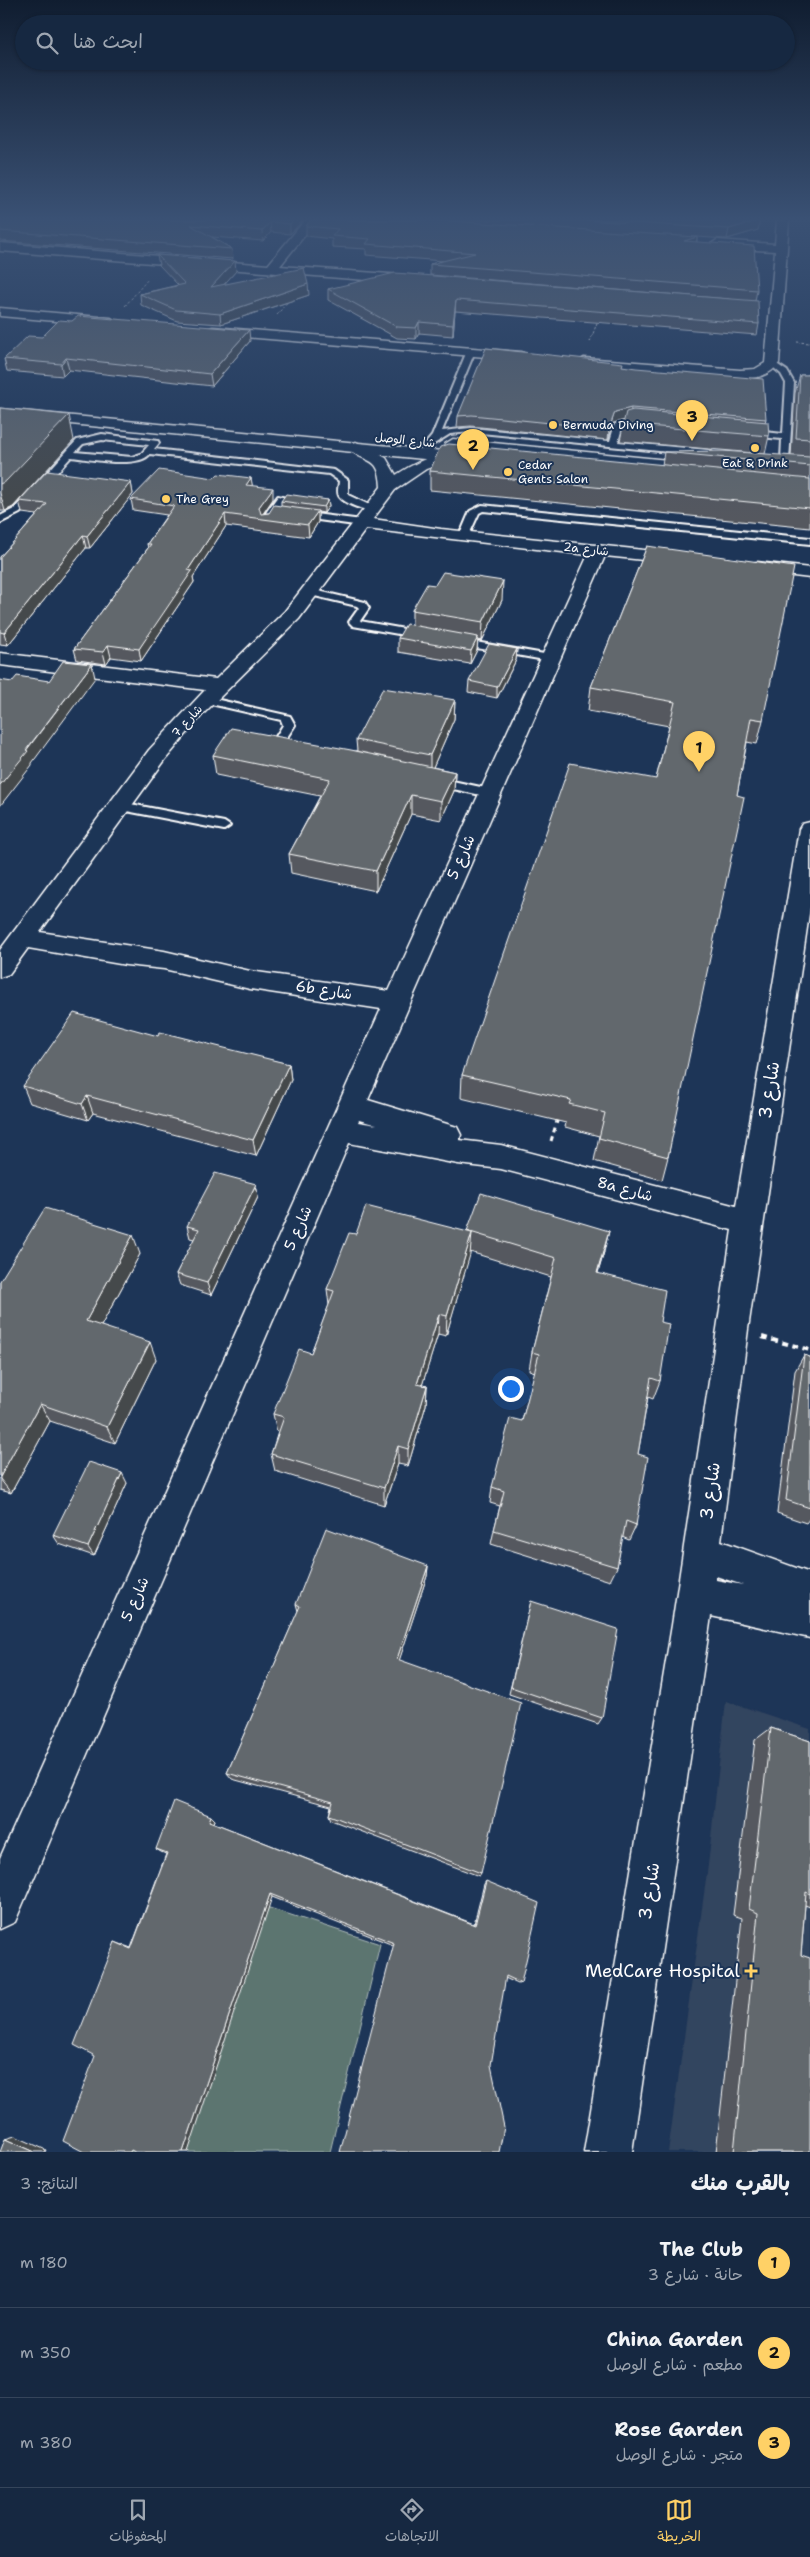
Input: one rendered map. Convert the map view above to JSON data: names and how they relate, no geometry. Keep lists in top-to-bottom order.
{
  "streets": {
    "street": [
      "شارع الوصل",
      "2a شارع",
      "شارع 7",
      "شارع 5",
      "6b شارع",
      "شارع 3",
      "8a شارع"
    ]
  },
  "crossings": [
    ["شارع الوصل", "شارع 7"],
    ["2a شارع", "شارع 7"],
    ["2a شارع", "شارع 5"],
    ["شارع 7", "6b شارع"],
    ["شارع 5", "6b شارع"],
    ["شارع 5", "8a شارع"],
    ["شارع 3", "8a شارع"]
  ],
  "places": {
    "other": [
      "Bermuda Diving",
      "Eat & Drink",
      "Cedar Gents Salon",
      "The Grey"
    ],
    "health": ["MedCare Hospital"]
  },
  "page": {
    "search": "ابحث هنا",
    "pins": ["3", "2", "1"],
    "heading": ["بالقرب منك", "النتائج: 3"],
    "list": [
      {
        "mark": "1",
        "name": "The Club",
        "note": "حانة · شارع 3",
        "value": "180 m"
      },
      {
        "mark": "2",
        "name": "China Garden",
        "note": "مطعم · شارع الوصل",
        "value": "350 m"
      },
      {
        "mark": "3",
        "name": "Rose Garden",
        "note": "متجر · شارع الوصل",
        "value": "380 m"
      }
    ],
    "nav": ["الخريطة", "الاتجاهات", "المحفوظات"]
  }
}
